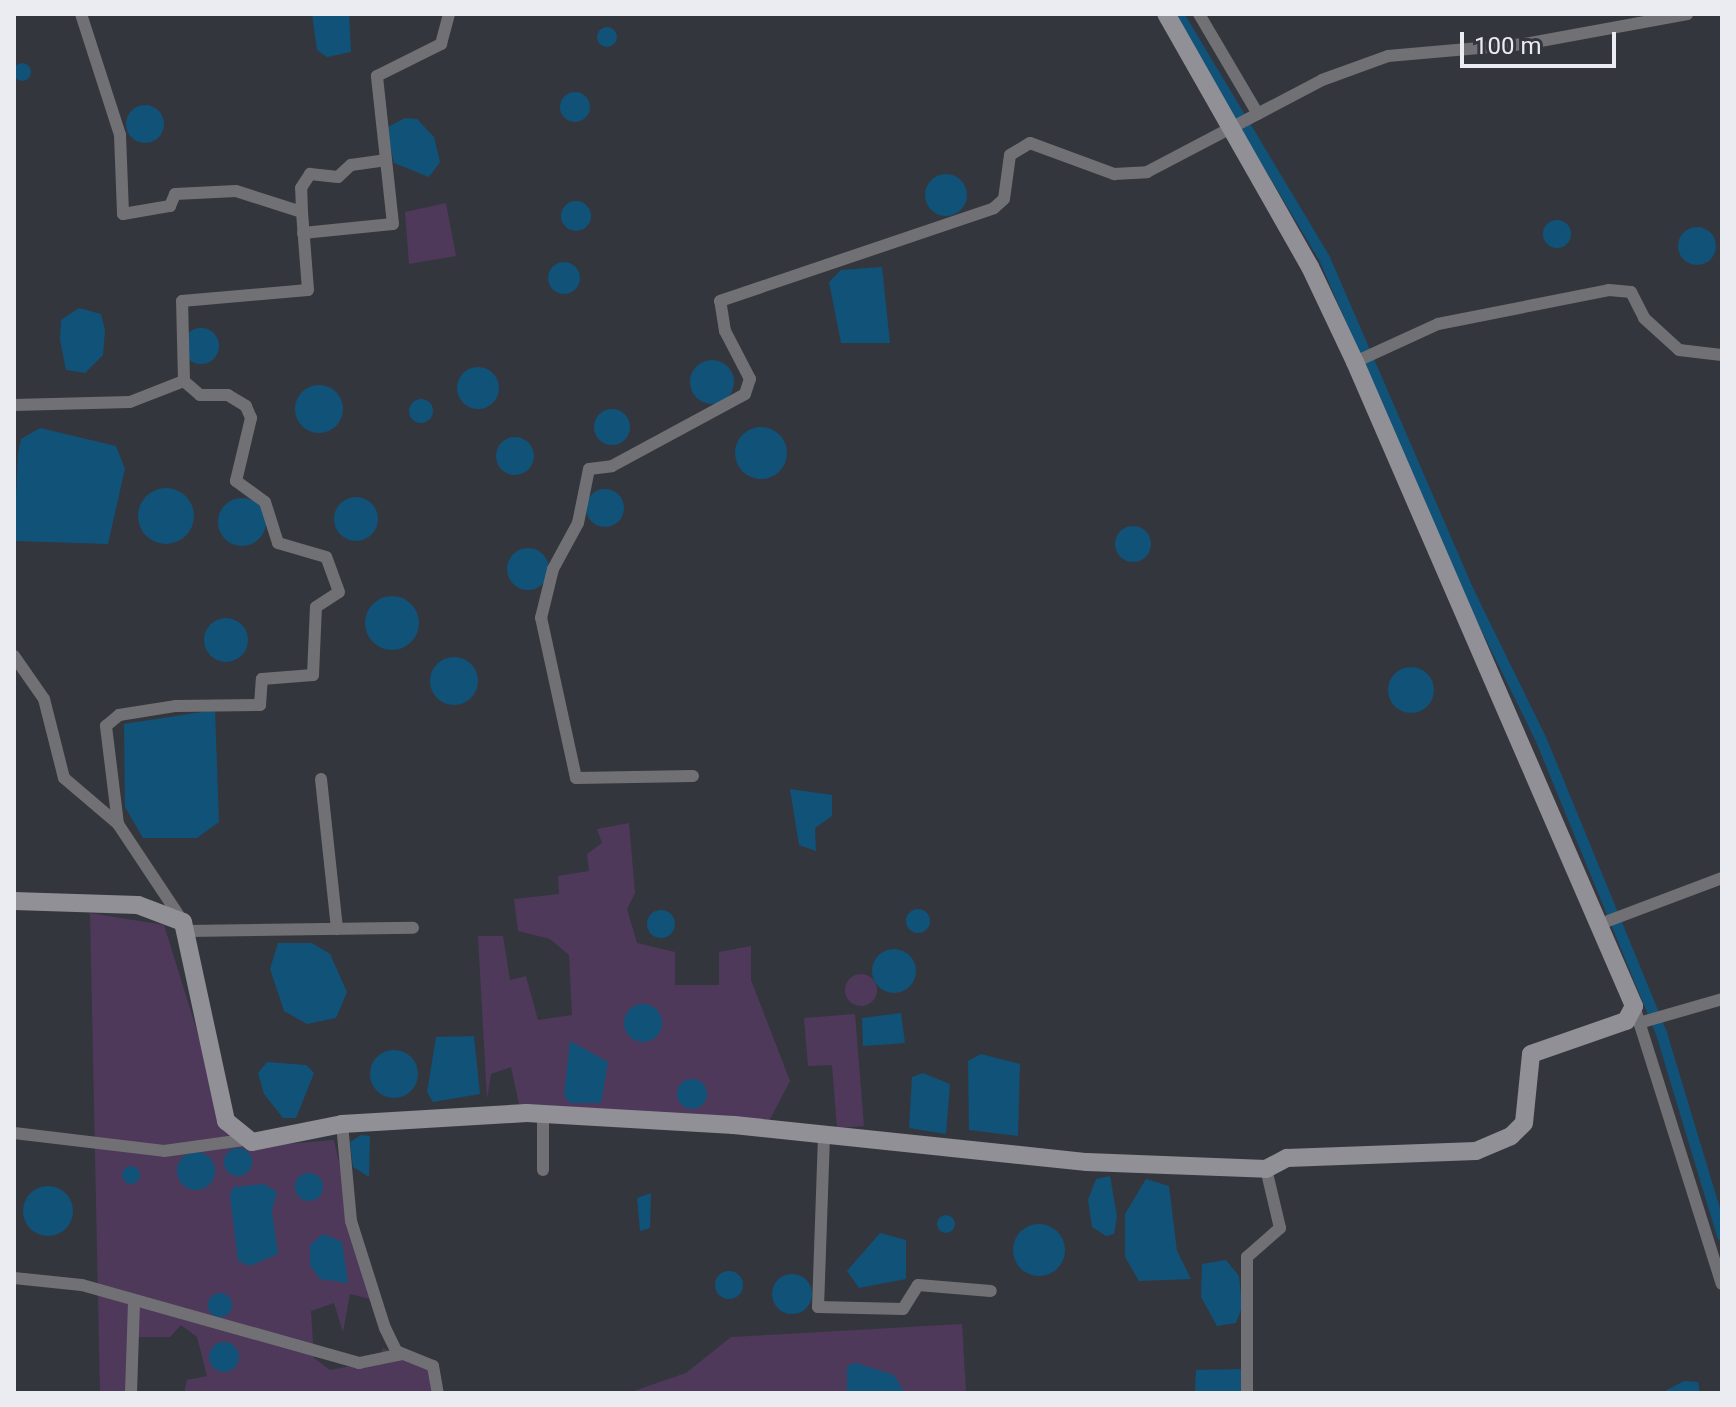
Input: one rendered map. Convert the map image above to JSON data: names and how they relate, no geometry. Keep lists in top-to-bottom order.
{
  "scale_bar": "100 m"
}
